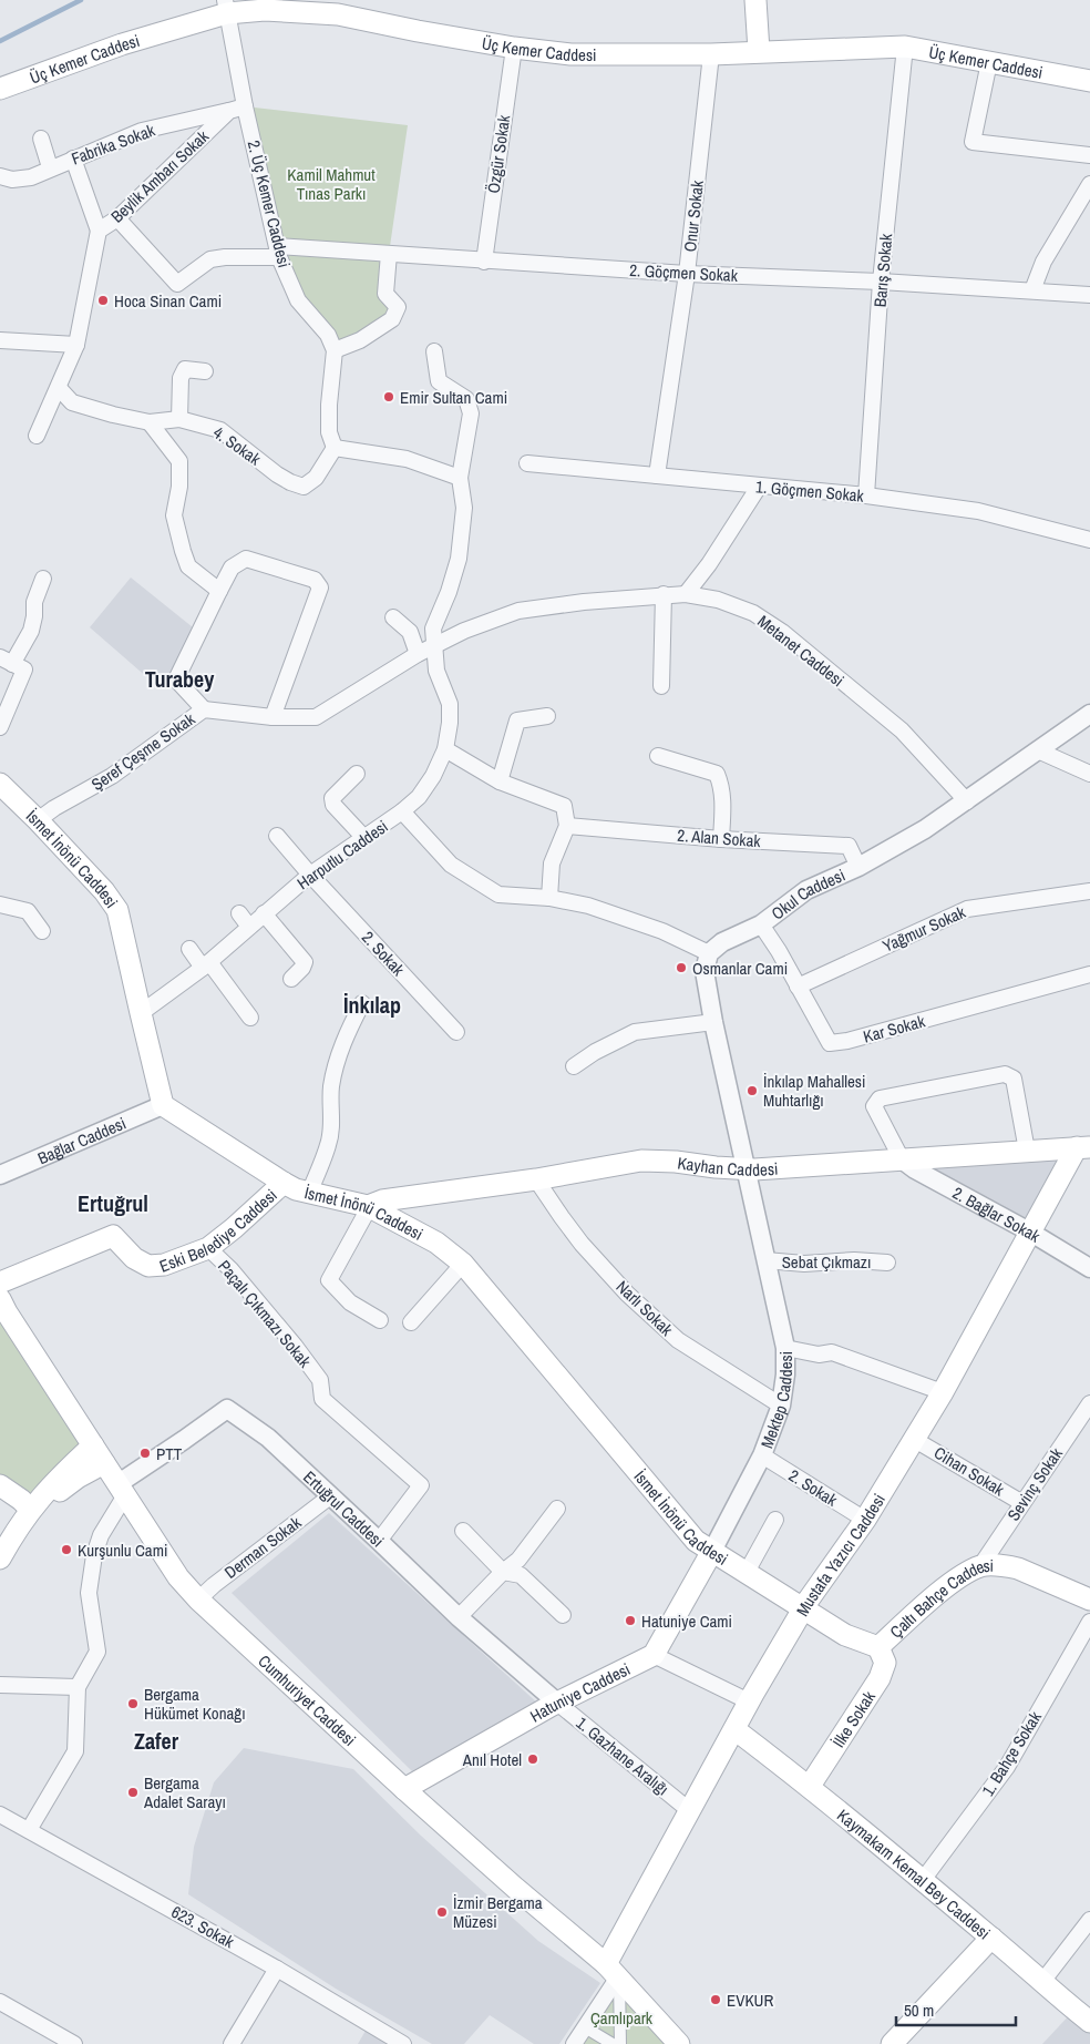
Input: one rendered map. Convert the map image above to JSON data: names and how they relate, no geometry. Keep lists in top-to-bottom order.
{
  "streets": {
    "main road": [
      "Üç Kemer Caddesi",
      "İsmet İnönü Caddesi",
      "Kayhan Caddesi",
      "Eski Belediye Caddesi",
      "Mustafa Yazıcı Caddesi",
      "Çaltı Bahçe Caddesi",
      "Hatuniye Caddesi",
      "Cumhuriyet Caddesi",
      "İlke Sokak",
      "Kaymakam Kemal Bey Caddesi"
    ],
    "street": [
      "Fabrika Sokak",
      "Özgür Sokak",
      "Beylik Ambarı Sokak",
      "2. Üç Kemer Caddesi",
      "Onur Sokak",
      "Barış Sokak",
      "2. Göçmen Sokak",
      "4. Sokak",
      "1. Göçmen Sokak",
      "Metanet Caddesi",
      "Şeref Çeşme Sokak",
      "2. Alan Sokak",
      "Harputlu Caddesi",
      "Okul Caddesi",
      "Yağmur Sokak",
      "2. Sokak",
      "Kar Sokak",
      "Bağlar Caddesi",
      "2. Bağlar Sokak",
      "Sebat Çıkmazı",
      "Narlı Sokak",
      "Paçalı Çıkmazı Sokak",
      "Mektep Caddesi",
      "Cihan Sokak",
      "Sevinç Sokak",
      "Ertuğrul Caddesi",
      "Derman Sokak",
      "1. Bahçe Sokak",
      "1. Gazhane Aralığı",
      "623. Sokak"
    ]
  },
  "crossings": [
    ["Üç Kemer Caddesi", "Özgür Sokak"],
    ["Üç Kemer Caddesi", "2. Üç Kemer Caddesi"],
    ["Üç Kemer Caddesi", "Onur Sokak"],
    ["Üç Kemer Caddesi", "Barış Sokak"],
    ["Fabrika Sokak", "Beylik Ambarı Sokak"],
    ["Özgür Sokak", "2. Göçmen Sokak"],
    ["Beylik Ambarı Sokak", "2. Üç Kemer Caddesi"],
    ["Beylik Ambarı Sokak", "2. Göçmen Sokak"],
    ["Beylik Ambarı Sokak", "4. Sokak"],
    ["2. Üç Kemer Caddesi", "2. Göçmen Sokak"],
    ["Onur Sokak", "2. Göçmen Sokak"],
    ["Onur Sokak", "1. Göçmen Sokak"],
    ["Barış Sokak", "2. Göçmen Sokak"],
    ["Barış Sokak", "1. Göçmen Sokak"],
    ["Metanet Caddesi", "Şeref Çeşme Sokak"],
    ["Metanet Caddesi", "Harputlu Caddesi"],
    ["Metanet Caddesi", "Okul Caddesi"],
    ["Şeref Çeşme Sokak", "Harputlu Caddesi"],
    ["Şeref Çeşme Sokak", "İsmet İnönü Caddesi"],
    ["2. Alan Sokak", "Okul Caddesi"],
    ["Harputlu Caddesi", "İsmet İnönü Caddesi"],
    ["Harputlu Caddesi", "2. Sokak"],
    ["İsmet İnönü Caddesi", "Bağlar Caddesi"],
    ["İsmet İnönü Caddesi", "Kayhan Caddesi"],
    ["İsmet İnönü Caddesi", "Eski Belediye Caddesi"],
    ["İsmet İnönü Caddesi", "Mektep Caddesi"],
    ["İsmet İnönü Caddesi", "Mustafa Yazıcı Caddesi"],
    ["İsmet İnönü Caddesi", "Çaltı Bahçe Caddesi"],
    ["Okul Caddesi", "Kar Sokak"],
    ["Yağmur Sokak", "Kar Sokak"],
    ["2. Sokak", "Mektep Caddesi"],
    ["2. Sokak", "Mustafa Yazıcı Caddesi"],
    ["Kayhan Caddesi", "2. Bağlar Sokak"],
    ["Kayhan Caddesi", "Narlı Sokak"],
    ["Kayhan Caddesi", "Mektep Caddesi"],
    ["Kayhan Caddesi", "Mustafa Yazıcı Caddesi"],
    ["2. Bağlar Sokak", "Mustafa Yazıcı Caddesi"],
    ["Eski Belediye Caddesi", "Paçalı Çıkmazı Sokak"],
    ["Sebat Çıkmazı", "Mektep Caddesi"],
    ["Narlı Sokak", "Mektep Caddesi"],
    ["Paçalı Çıkmazı Sokak", "Ertuğrul Caddesi"],
    ["Cihan Sokak", "Sevinç Sokak"],
    ["Cihan Sokak", "Mustafa Yazıcı Caddesi"],
    ["Sevinç Sokak", "Çaltı Bahçe Caddesi"],
    ["Ertuğrul Caddesi", "Derman Sokak"],
    ["Ertuğrul Caddesi", "Hatuniye Caddesi"],
    ["Ertuğrul Caddesi", "Cumhuriyet Caddesi"],
    ["Ertuğrul Caddesi", "1. Gazhane Aralığı"],
    ["Derman Sokak", "Cumhuriyet Caddesi"],
    ["Mustafa Yazıcı Caddesi", "Çaltı Bahçe Caddesi"],
    ["Mustafa Yazıcı Caddesi", "Cumhuriyet Caddesi"],
    ["Mustafa Yazıcı Caddesi", "1. Gazhane Aralığı"],
    ["Mustafa Yazıcı Caddesi", "Kaymakam Kemal Bey Caddesi"],
    ["Çaltı Bahçe Caddesi", "İlke Sokak"],
    ["Hatuniye Caddesi", "Cumhuriyet Caddesi"],
    ["Hatuniye Caddesi", "1. Gazhane Aralığı"],
    ["İlke Sokak", "Kaymakam Kemal Bey Caddesi"],
    ["1. Bahçe Sokak", "Kaymakam Kemal Bey Caddesi"]
  ],
  "districts": [
    "Turabey",
    "İnkılap",
    "Ertuğrul",
    "Zafer"
  ],
  "parks": ["Kamil Mahmut Tınas Parkı", "Çamlıpark"],
  "places": [
    "Hoca Sinan Cami",
    "Emir Sultan Cami",
    "Osmanlar Cami",
    "İnkılap Mahallesi Muhtarlığı",
    "PTT",
    "Kurşunlu Cami",
    "Hatuniye Cami",
    "Bergama Hükümet Konağı",
    "Anıl Hotel",
    "Bergama Adalet Sarayı",
    "İzmir Bergama Müzesi",
    "EVKUR"
  ],
  "scale_bar": "50 m"
}
